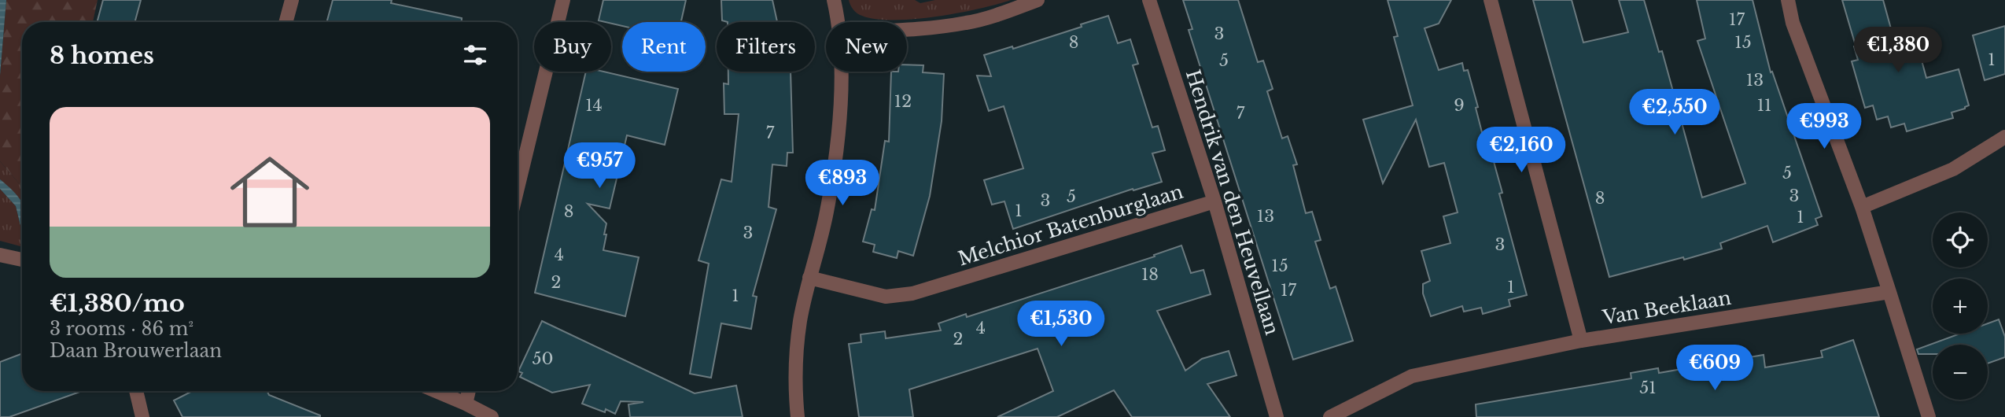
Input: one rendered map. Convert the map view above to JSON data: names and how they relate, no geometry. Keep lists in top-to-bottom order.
{
  "streets": {
    "street": ["Hendrik van den Heuvellaan", "Melchior Batenburglaan", "Van Beeklaan"]
  },
  "crossings": [
    ["Hendrik van den Heuvellaan", "Melchior Batenburglaan"]
  ],
  "house_numbers": [
    "17",
    "3",
    "8",
    "15",
    "1",
    "5",
    "13",
    "12",
    "14",
    "9",
    "11",
    "7",
    "7",
    "5",
    "3",
    "5",
    "8",
    "3",
    "1",
    "8",
    "13",
    "1",
    "3",
    "3",
    "4",
    "15",
    "18",
    "2",
    "1",
    "17",
    "1",
    "4",
    "2",
    "50",
    "51"
  ],
  "page": {
    "chip": [
      "Buy",
      "Rent",
      "Filters",
      "New"
    ],
    "heading": "8 homes",
    "price": [
      "€1,380",
      "€2,550",
      "€993",
      "€2,160",
      "€957",
      "€893",
      "€1,530",
      "€609"
    ],
    "list": [
      {
        "name": "€1,380/mo",
        "note": "3 rooms · 86 m² · Daan Brouwerlaan"
      }
    ],
    "map_buttons": ["+", "−"]
  }
}
